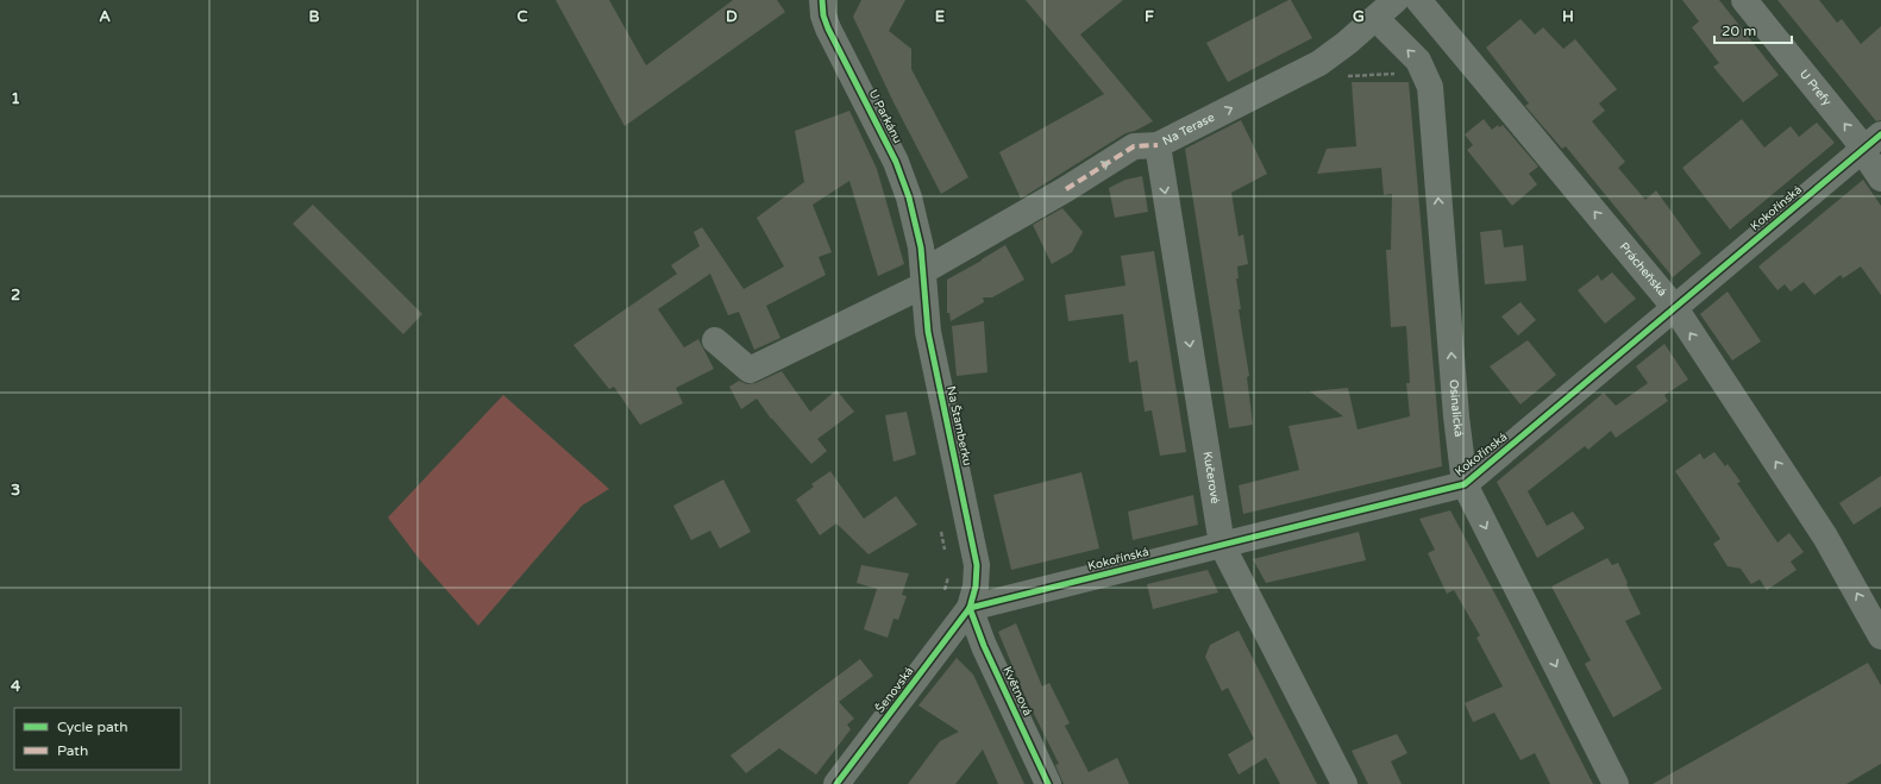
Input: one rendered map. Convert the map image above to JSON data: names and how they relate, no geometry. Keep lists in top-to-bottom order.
{
  "streets": {
    "street": [
      "U Prefy",
      "U Parkánu",
      "Na Terase",
      "Kokořínská",
      "Prácheňská",
      "Osinalická",
      "Na Štamberku",
      "Kučerové",
      "Šenovská",
      "Květnová"
    ]
  },
  "crossings": [
    ["U Prefy", "Kokořínská"],
    ["U Parkánu", "Na Terase"],
    ["U Parkánu", "Na Štamberku"],
    ["Na Terase", "Osinalická"],
    ["Na Terase", "Na Štamberku"],
    ["Na Terase", "Kučerové"],
    ["Kokořínská", "Prácheňská"],
    ["Kokořínská", "Osinalická"],
    ["Kokořínská", "Na Štamberku"],
    ["Kokořínská", "Kučerové"],
    ["Kokořínská", "Šenovská"],
    ["Kokořínská", "Květnová"],
    ["Na Štamberku", "Šenovská"],
    ["Na Štamberku", "Květnová"],
    ["Šenovská", "Květnová"]
  ],
  "one_way": [
    "U Prefy",
    "Na Terase",
    "Prácheňská",
    "Kučerové"
  ],
  "legend": ["Cycle path", "Path"],
  "scale_bar": "20 m",
  "grid": {
    "columns": [
      "A",
      "B",
      "C",
      "D",
      "E",
      "F",
      "G",
      "H"
    ],
    "rows": [
      "1",
      "2",
      "3",
      "4"
    ]
  }
}
